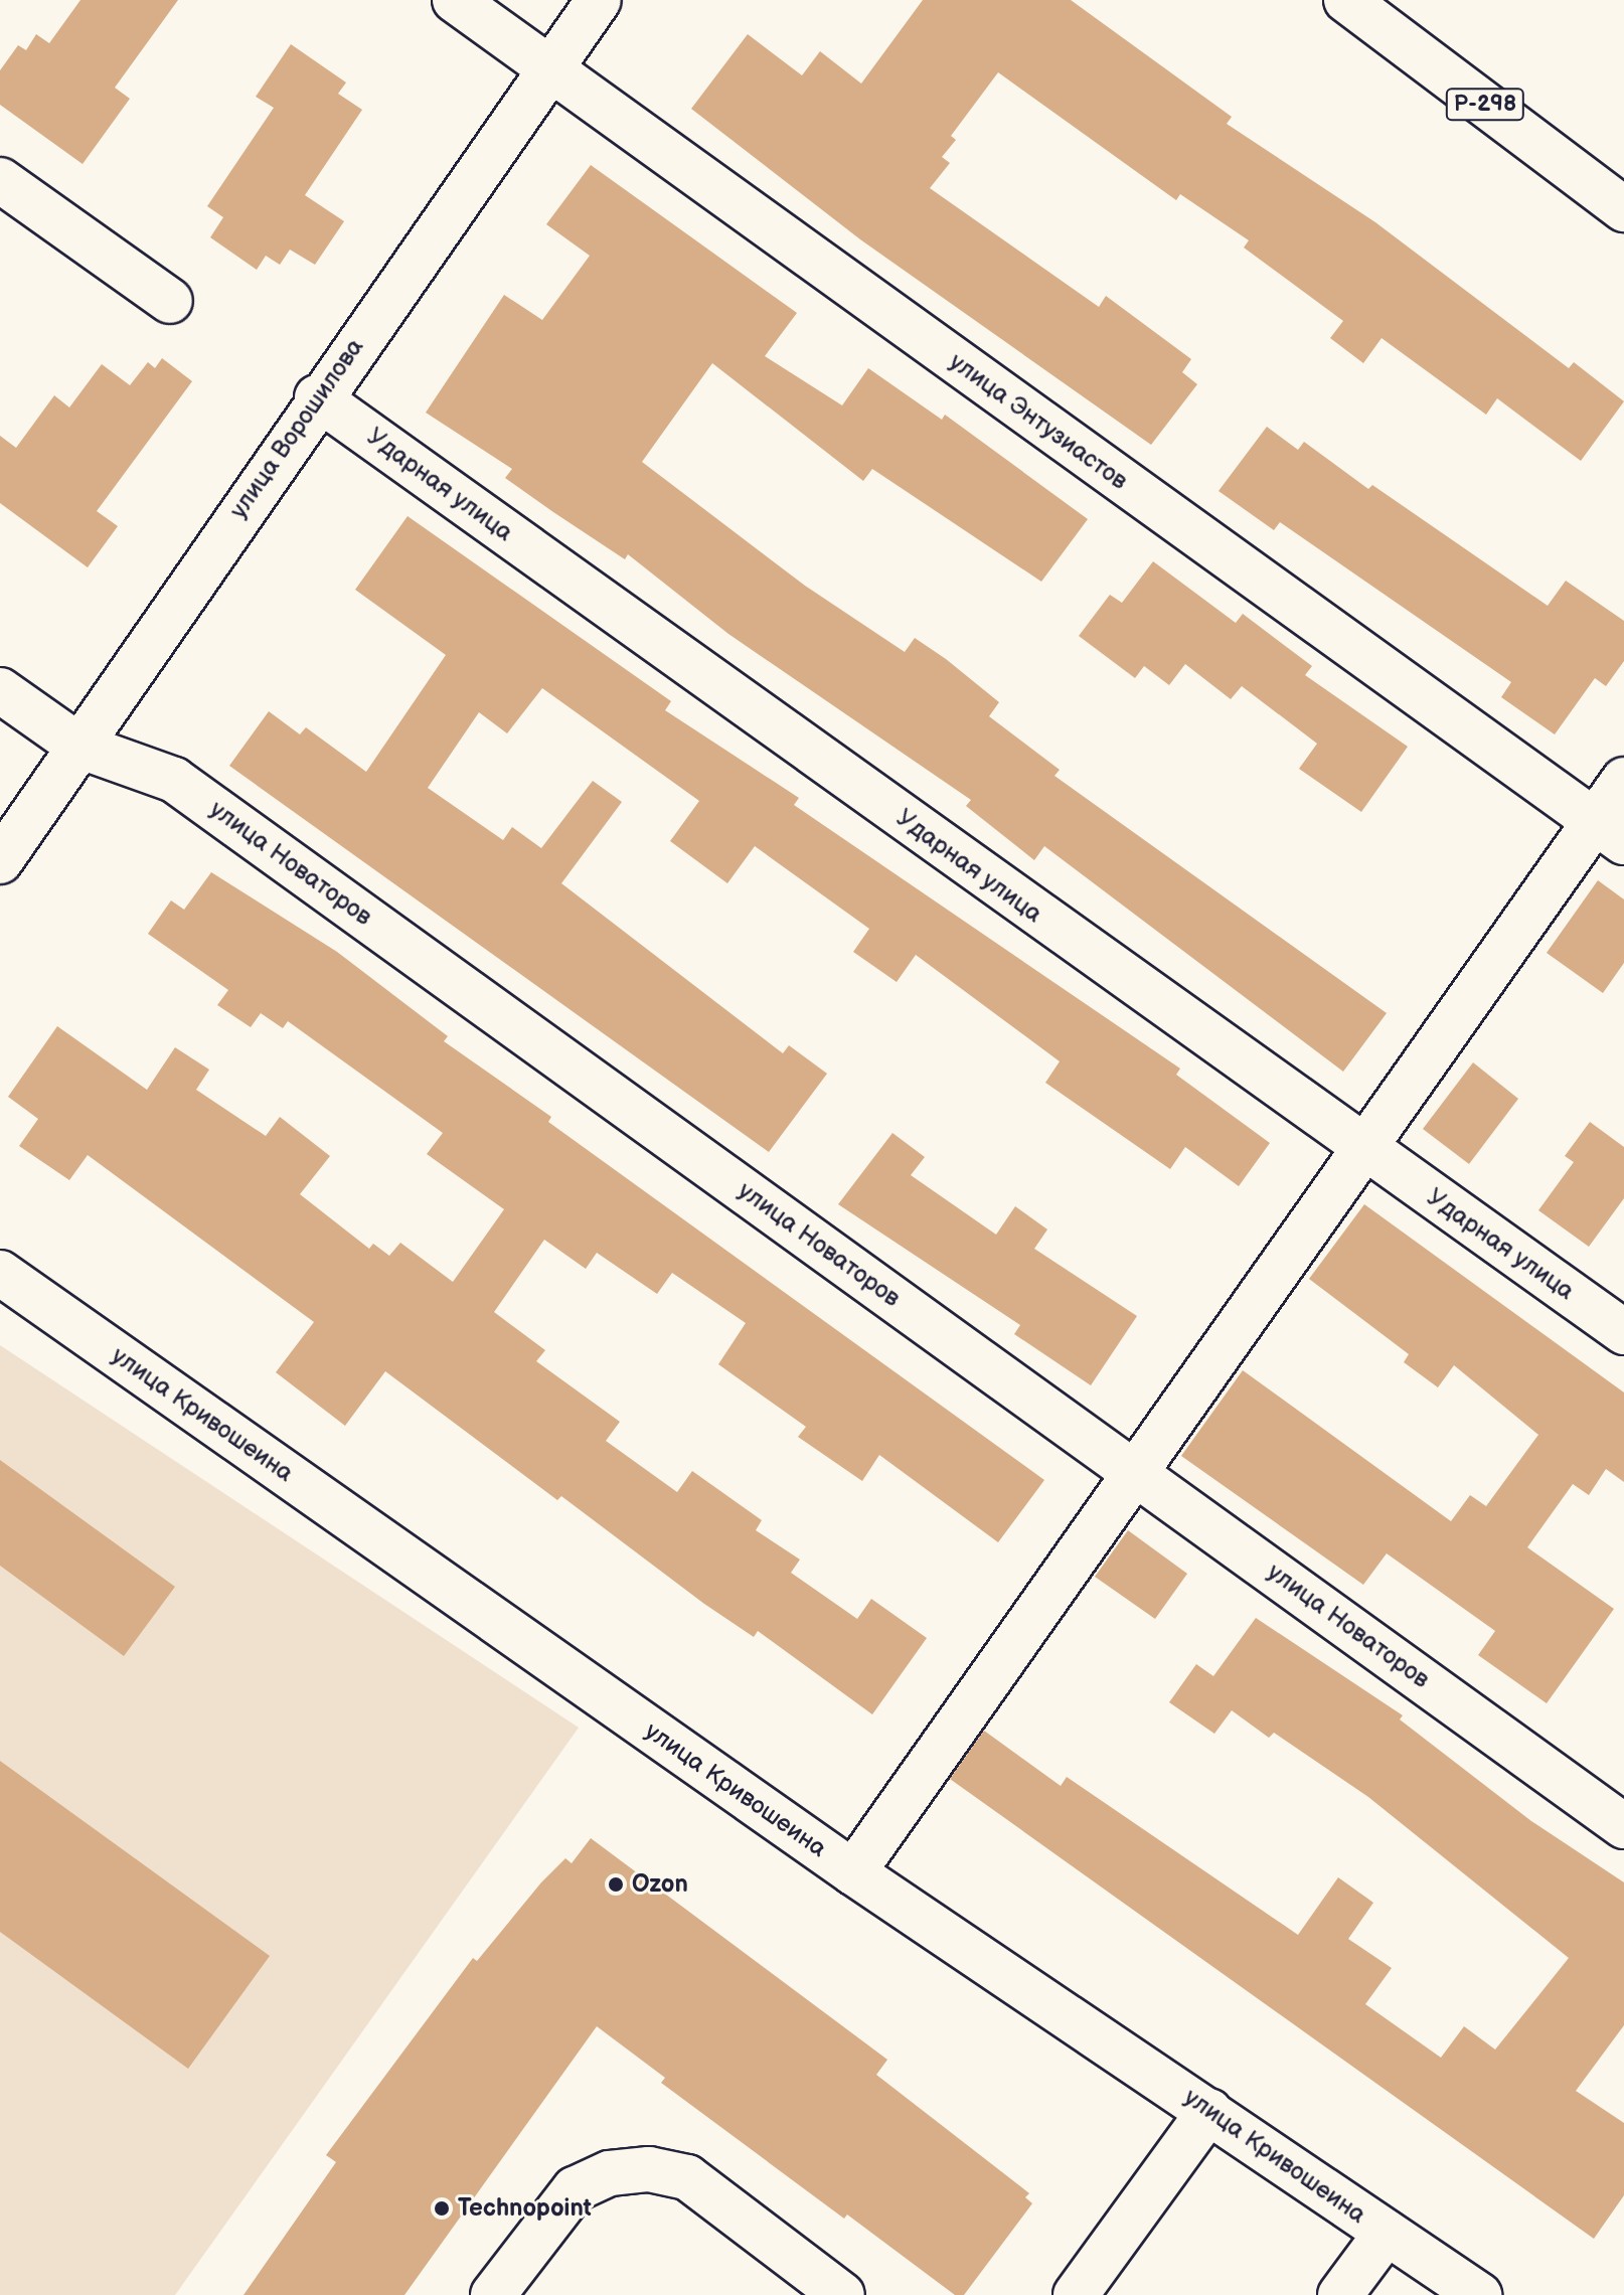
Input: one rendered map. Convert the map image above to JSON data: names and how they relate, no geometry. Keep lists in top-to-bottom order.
{
  "streets": {
    "main road": [
      "Р-298",
      "улица Энтузиастов",
      "улица Ворошилова",
      "Ударная улица",
      "улица Новаторов",
      "улица Кривошеина"
    ]
  },
  "crossings": [
    ["улица Энтузиастов", "улица Ворошилова"],
    ["улица Ворошилова", "Ударная улица"],
    ["улица Ворошилова", "улица Новаторов"]
  ],
  "places": ["Ozon", "Technopoint"]
}
